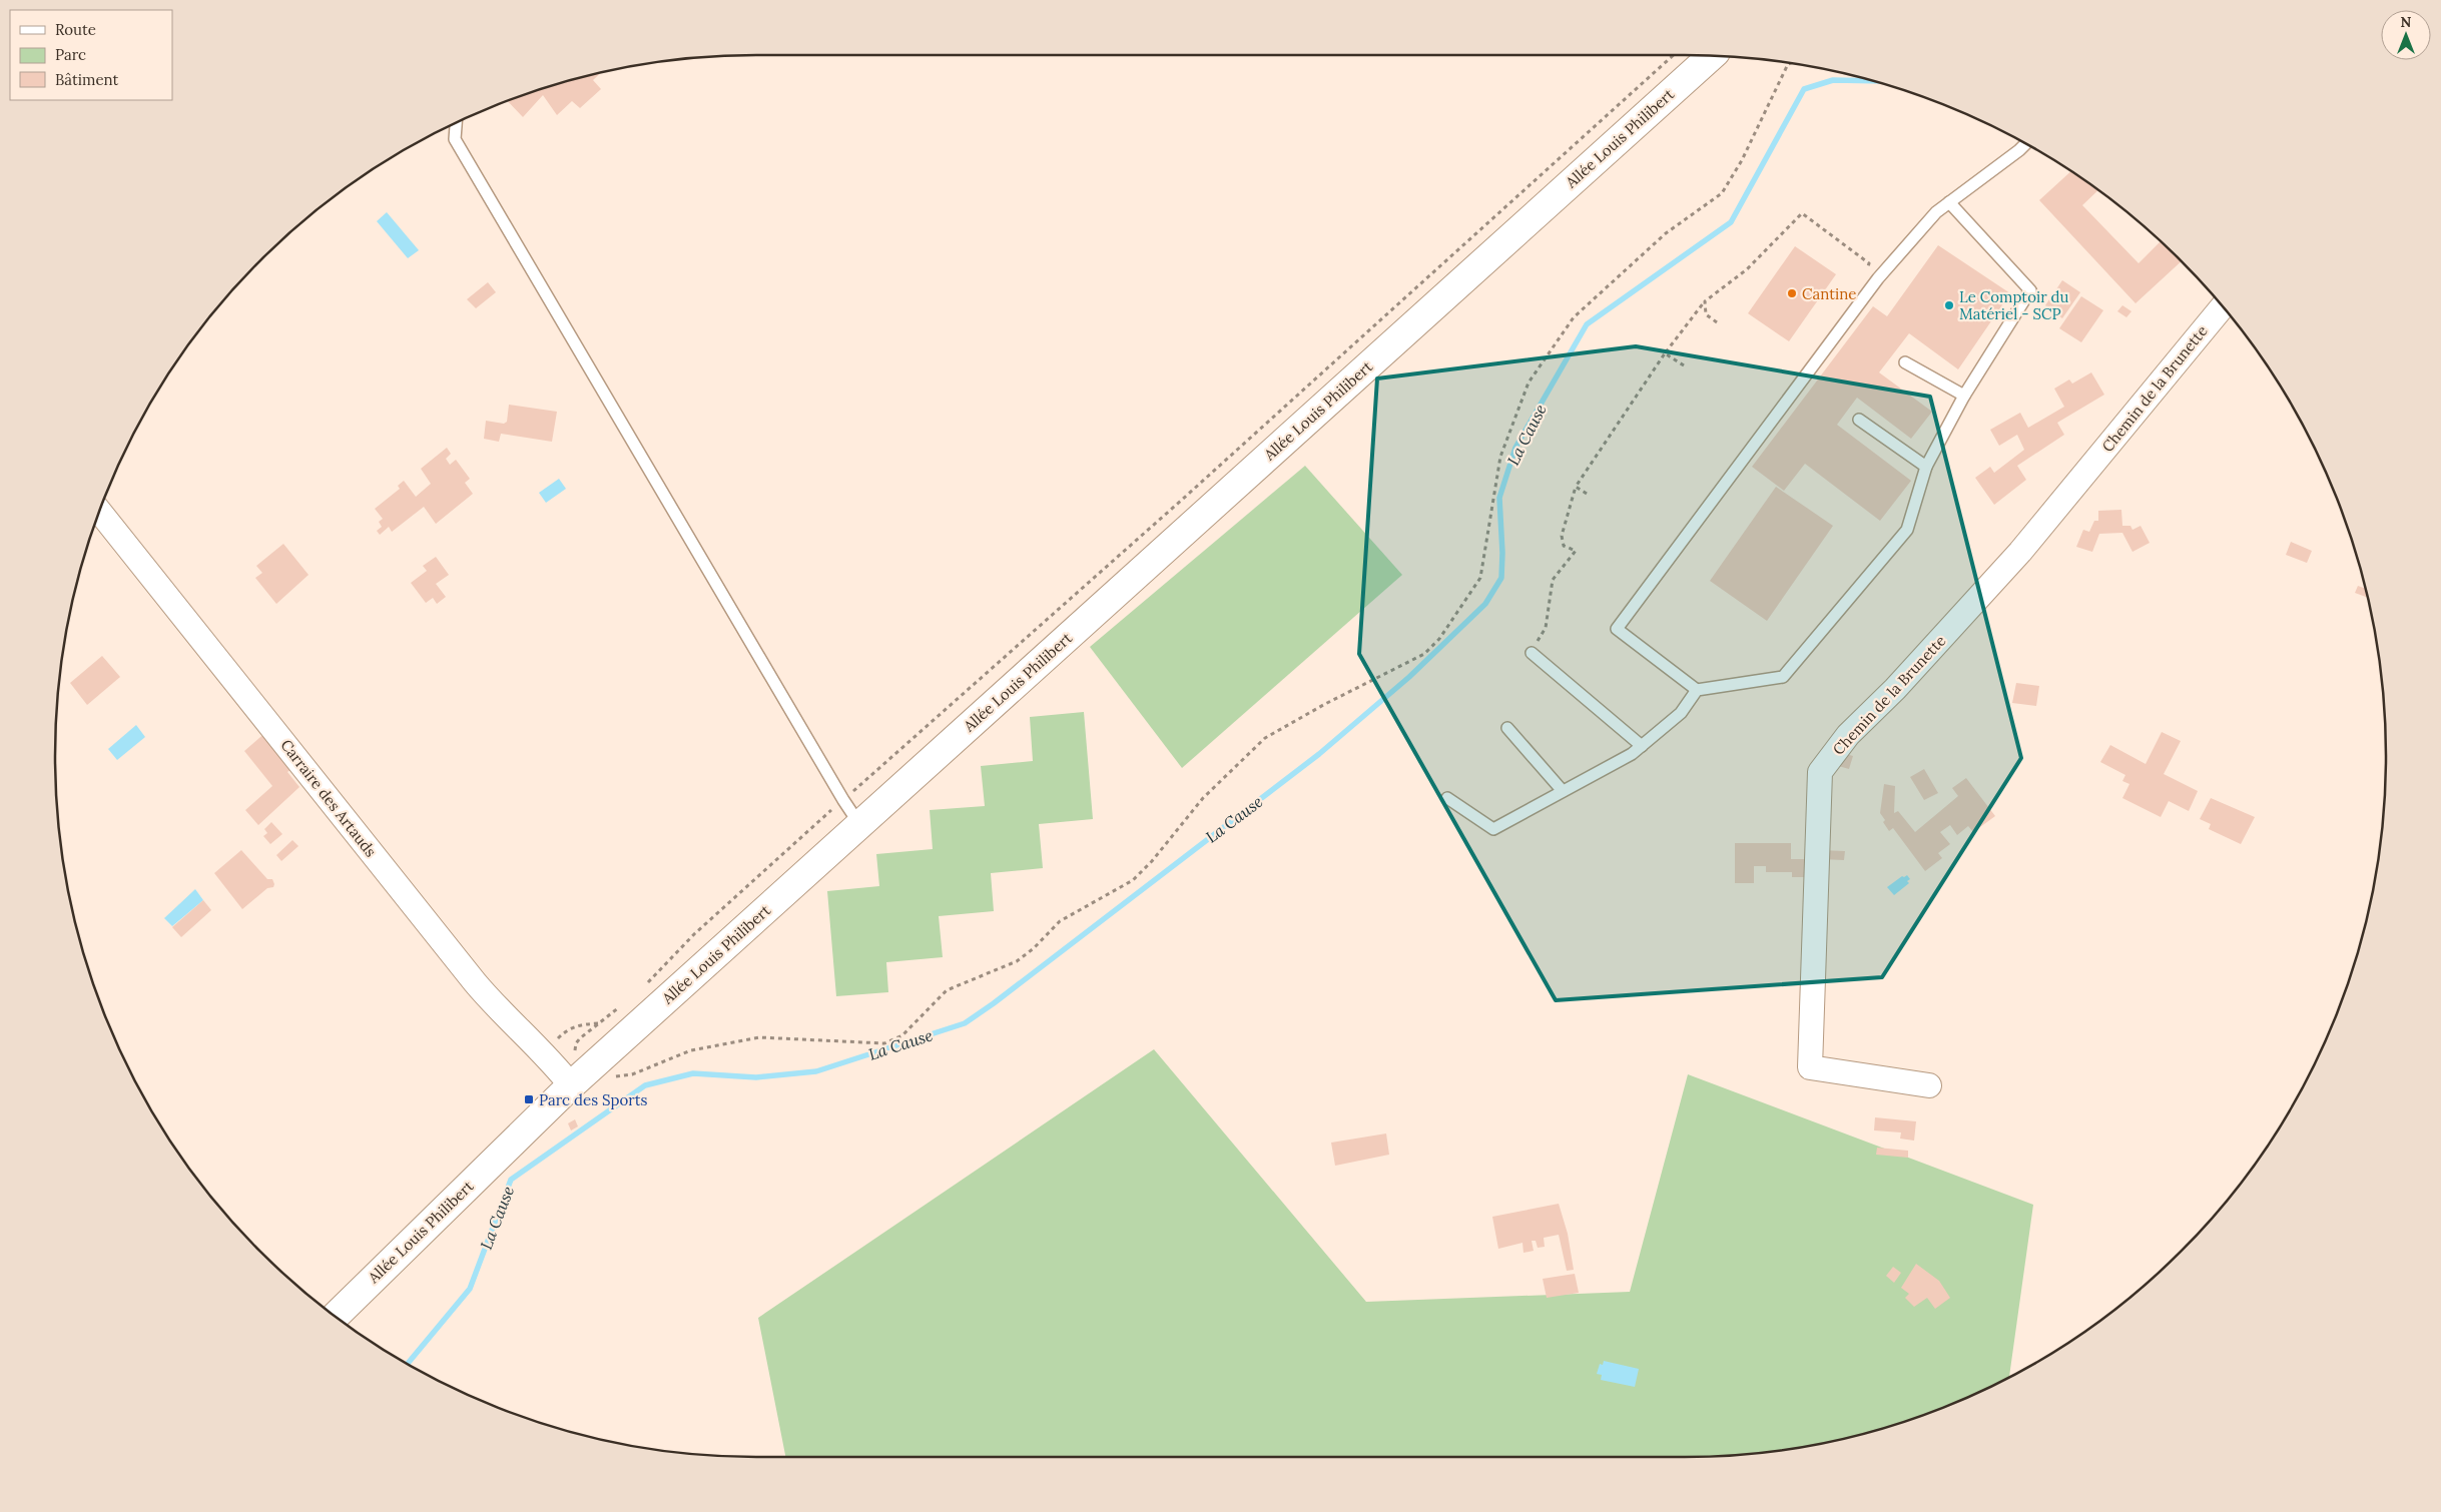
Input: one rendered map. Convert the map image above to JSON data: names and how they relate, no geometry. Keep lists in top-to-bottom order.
{
  "streets": {
    "street": ["Allée Louis Philibert", "Chemin de la Brunette", "Carraire des Artauds"]
  },
  "crossings": [
    ["Allée Louis Philibert", "Carraire des Artauds"]
  ],
  "water": ["La Cause"],
  "places": {
    "other": ["Cantine", "Le Comptoir du Matériel - SCP"],
    "transit": ["Parc des Sports"]
  },
  "legend": ["Route", "Parc", "Bâtiment"],
  "north": "top"
}
